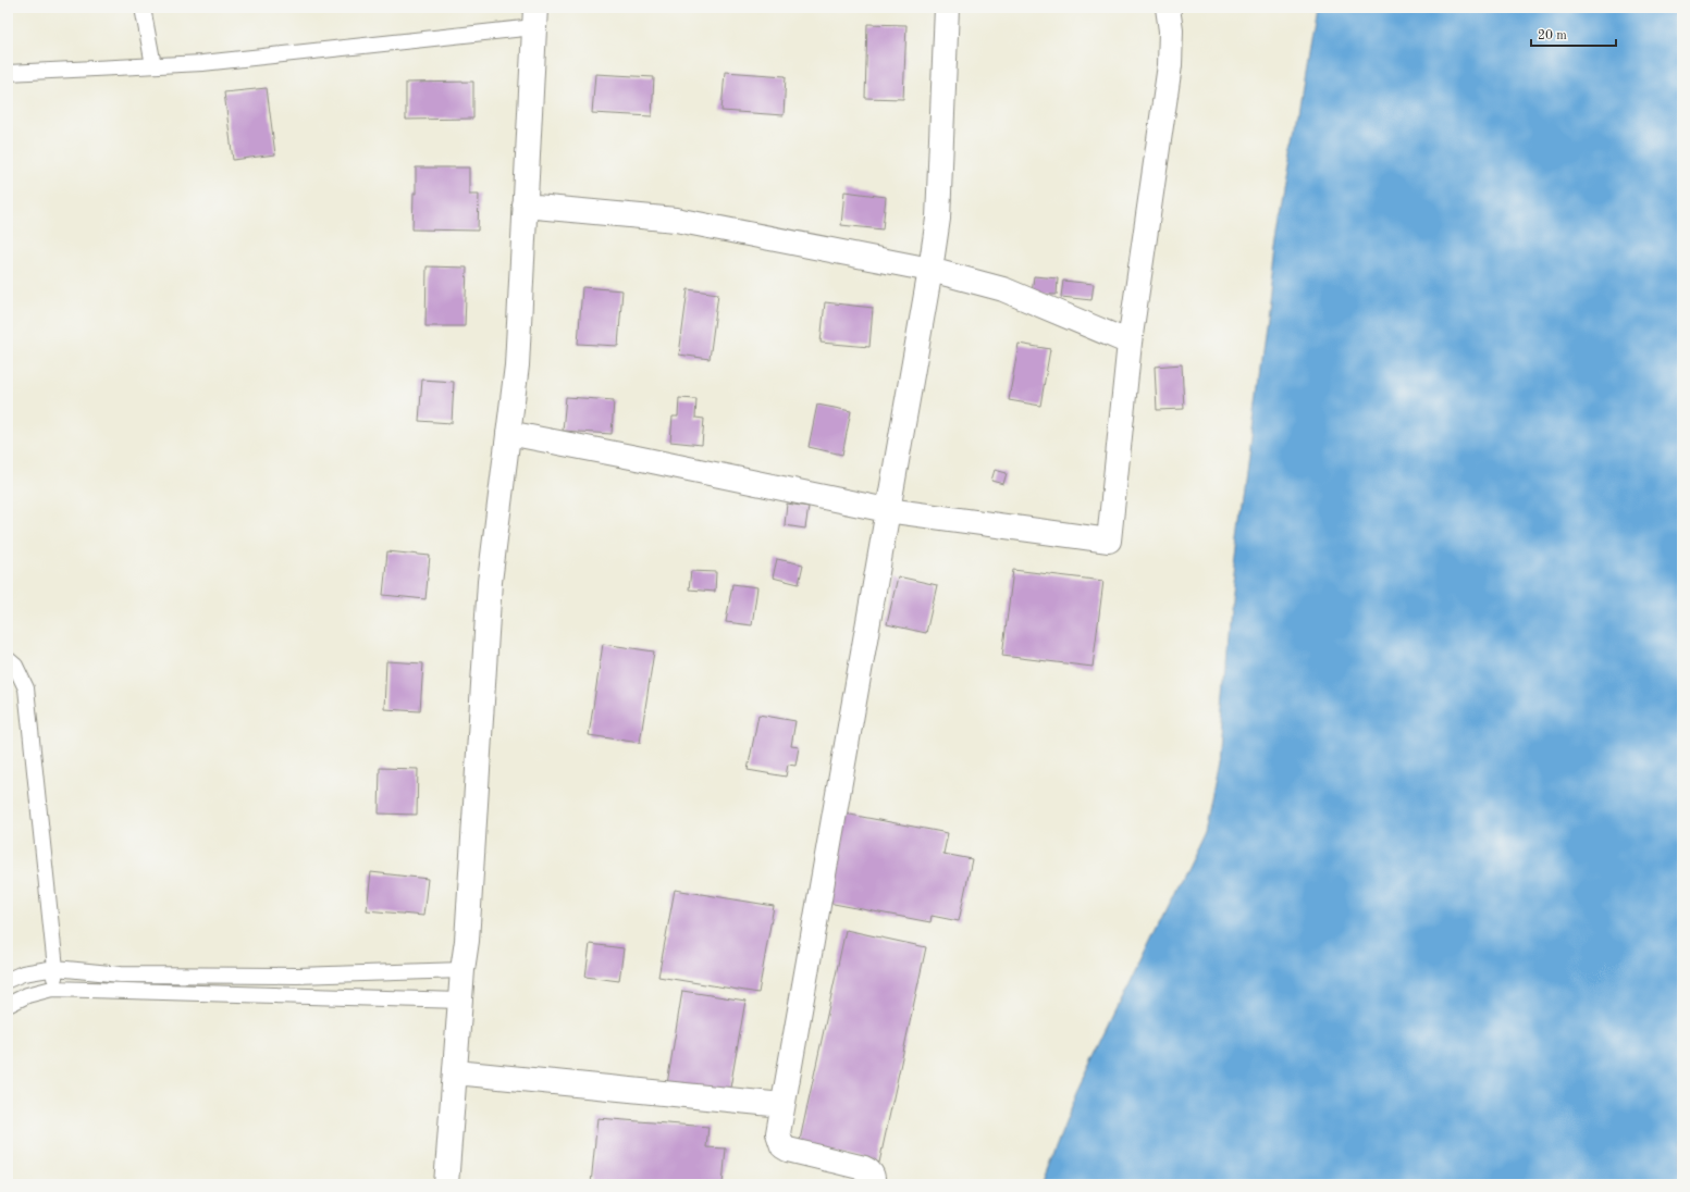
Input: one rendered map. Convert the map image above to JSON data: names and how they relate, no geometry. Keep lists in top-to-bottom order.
{
  "scale_bar": "20 m"
}
